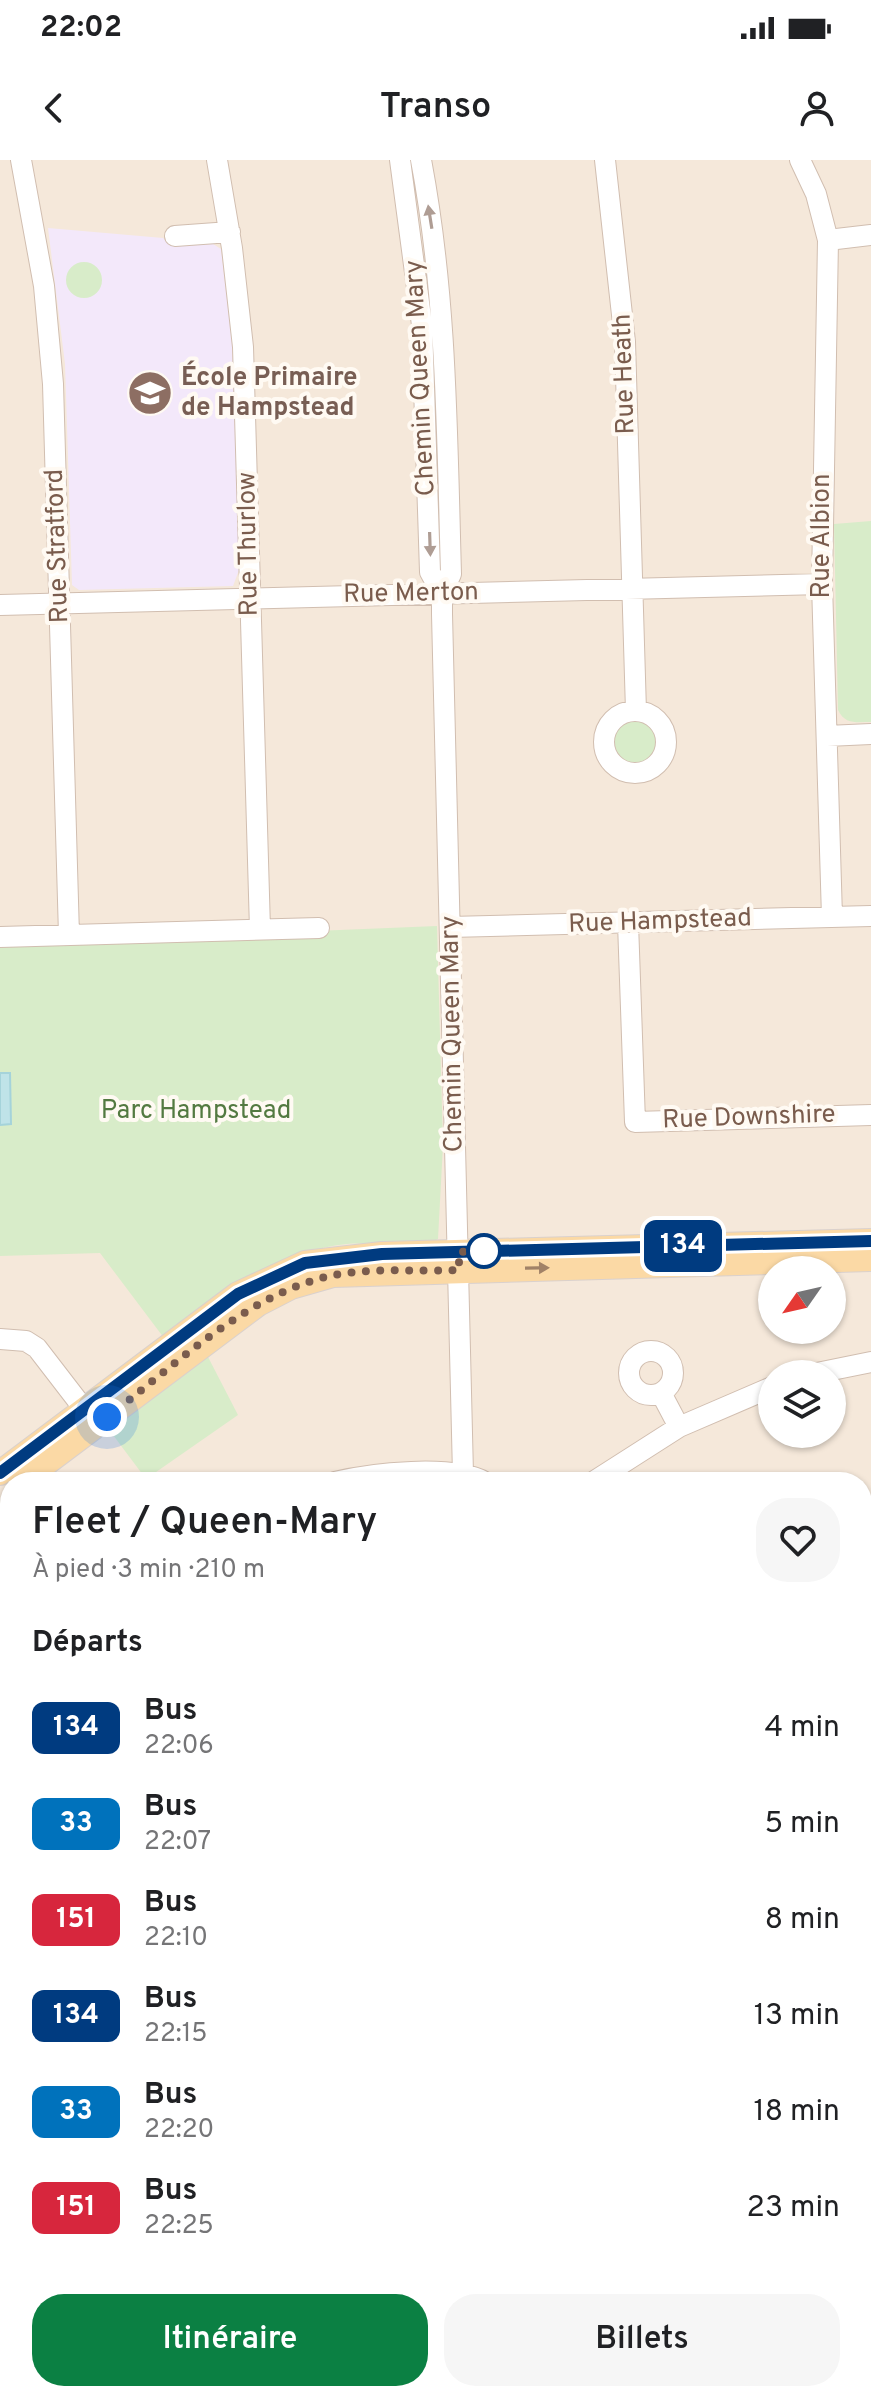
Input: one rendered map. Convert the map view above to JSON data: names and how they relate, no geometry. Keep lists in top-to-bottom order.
{
  "streets": {
    "street": [
      "Rue Heath",
      "Chemin Queen Mary",
      "Rue Albion",
      "Rue Thurlow",
      "Rue Stratford",
      "Rue Merton",
      "Rue Hampstead",
      "Rue Downshire"
    ]
  },
  "crossings": [
    ["Rue Heath", "Rue Merton"],
    ["Chemin Queen Mary", "Rue Merton"],
    ["Chemin Queen Mary", "Rue Hampstead"],
    ["Rue Albion", "Rue Merton"],
    ["Rue Albion", "Rue Hampstead"],
    ["Rue Thurlow", "Rue Merton"],
    ["Rue Stratford", "Rue Merton"],
    ["Rue Hampstead", "Rue Downshire"]
  ],
  "parks": ["Parc Hampstead"],
  "places": {
    "school or university": ["École Primaire de Hampstead"]
  },
  "lines": ["bus line 134"],
  "north": "bottom left",
  "page": {
    "status": "22:02",
    "header": "Transo",
    "on_map": "134",
    "heading": [
      ["Fleet / Queen-Mary", "À pied · 3 min · 210 m"],
      "Départs"
    ],
    "list": [
      {
        "mark": "134",
        "name": "Bus",
        "note": "22:06",
        "value": "4 min"
      },
      {
        "mark": "33",
        "name": "Bus",
        "note": "22:07",
        "value": "5 min"
      },
      {
        "mark": "151",
        "name": "Bus",
        "note": "22:10",
        "value": "8 min"
      },
      {
        "mark": "134",
        "name": "Bus",
        "note": "22:15",
        "value": "13 min"
      },
      {
        "mark": "33",
        "name": "Bus",
        "note": "22:20",
        "value": "18 min"
      },
      {
        "mark": "151",
        "name": "Bus",
        "note": "22:25",
        "value": "23 min"
      }
    ],
    "buttons": ["Itinéraire", "Billets"]
  }
}
